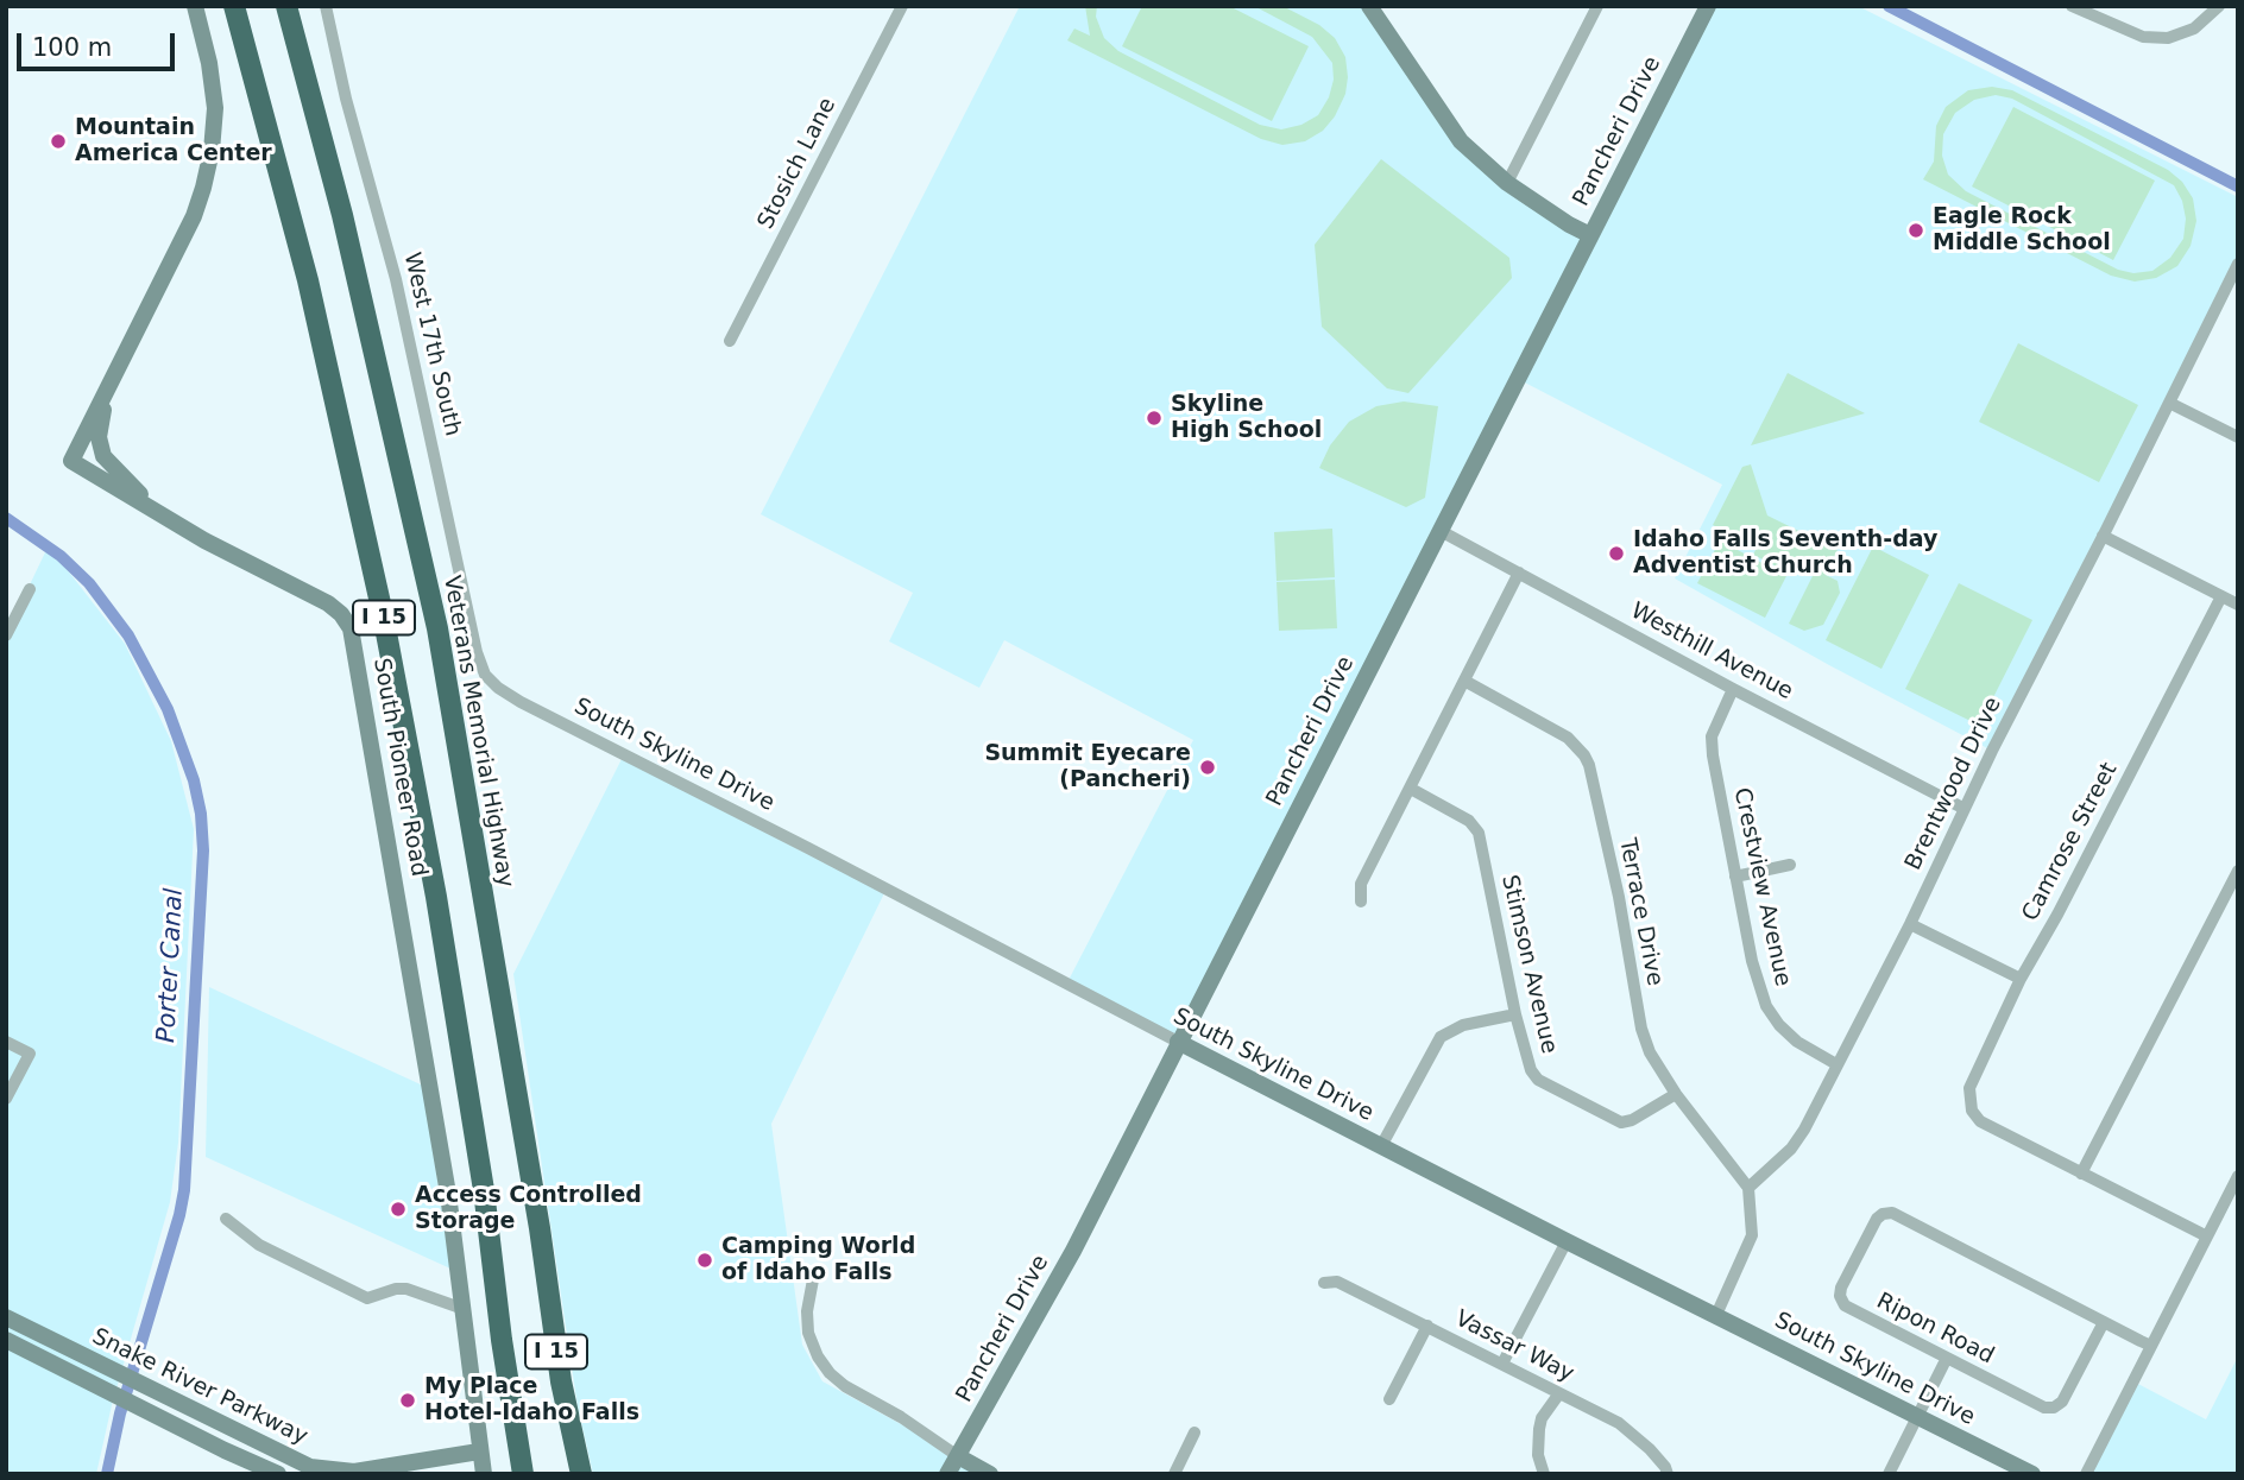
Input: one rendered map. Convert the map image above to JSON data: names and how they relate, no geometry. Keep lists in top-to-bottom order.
{
  "streets": {
    "highway": ["I 15", "Veterans Memorial Highway"],
    "street": [
      "Pancheri Drive",
      "Stosich Lane",
      "West 17th South",
      "Westhill Avenue",
      "South Skyline Drive",
      "South Pioneer Road",
      "Brentwood Drive",
      "Camrose Street",
      "Crestview Avenue",
      "Terrace Drive",
      "Stimson Avenue",
      "Ripon Road",
      "Vassar Way",
      "Snake River Parkway"
    ]
  },
  "crossings": [
    ["Pancheri Drive", "Westhill Avenue"],
    ["Pancheri Drive", "South Skyline Drive"],
    ["West 17th South", "South Skyline Drive"],
    ["Westhill Avenue", "Brentwood Drive"],
    ["Westhill Avenue", "Crestview Avenue"],
    ["South Pioneer Road", "Snake River Parkway"],
    ["Brentwood Drive", "Crestview Avenue"],
    ["Brentwood Drive", "Terrace Drive"],
    ["Terrace Drive", "Stimson Avenue"]
  ],
  "water": ["Porter Canal"],
  "places": [
    "Mountain America Center",
    "Eagle Rock Middle School",
    "Skyline High School",
    "Idaho Falls Seventh-day Adventist Church",
    "Summit Eyecare (Pancheri)",
    "Access Controlled Storage",
    "Camping World of Idaho Falls",
    "My Place Hotel-Idaho Falls"
  ],
  "scale_bar": "100 m"
}
